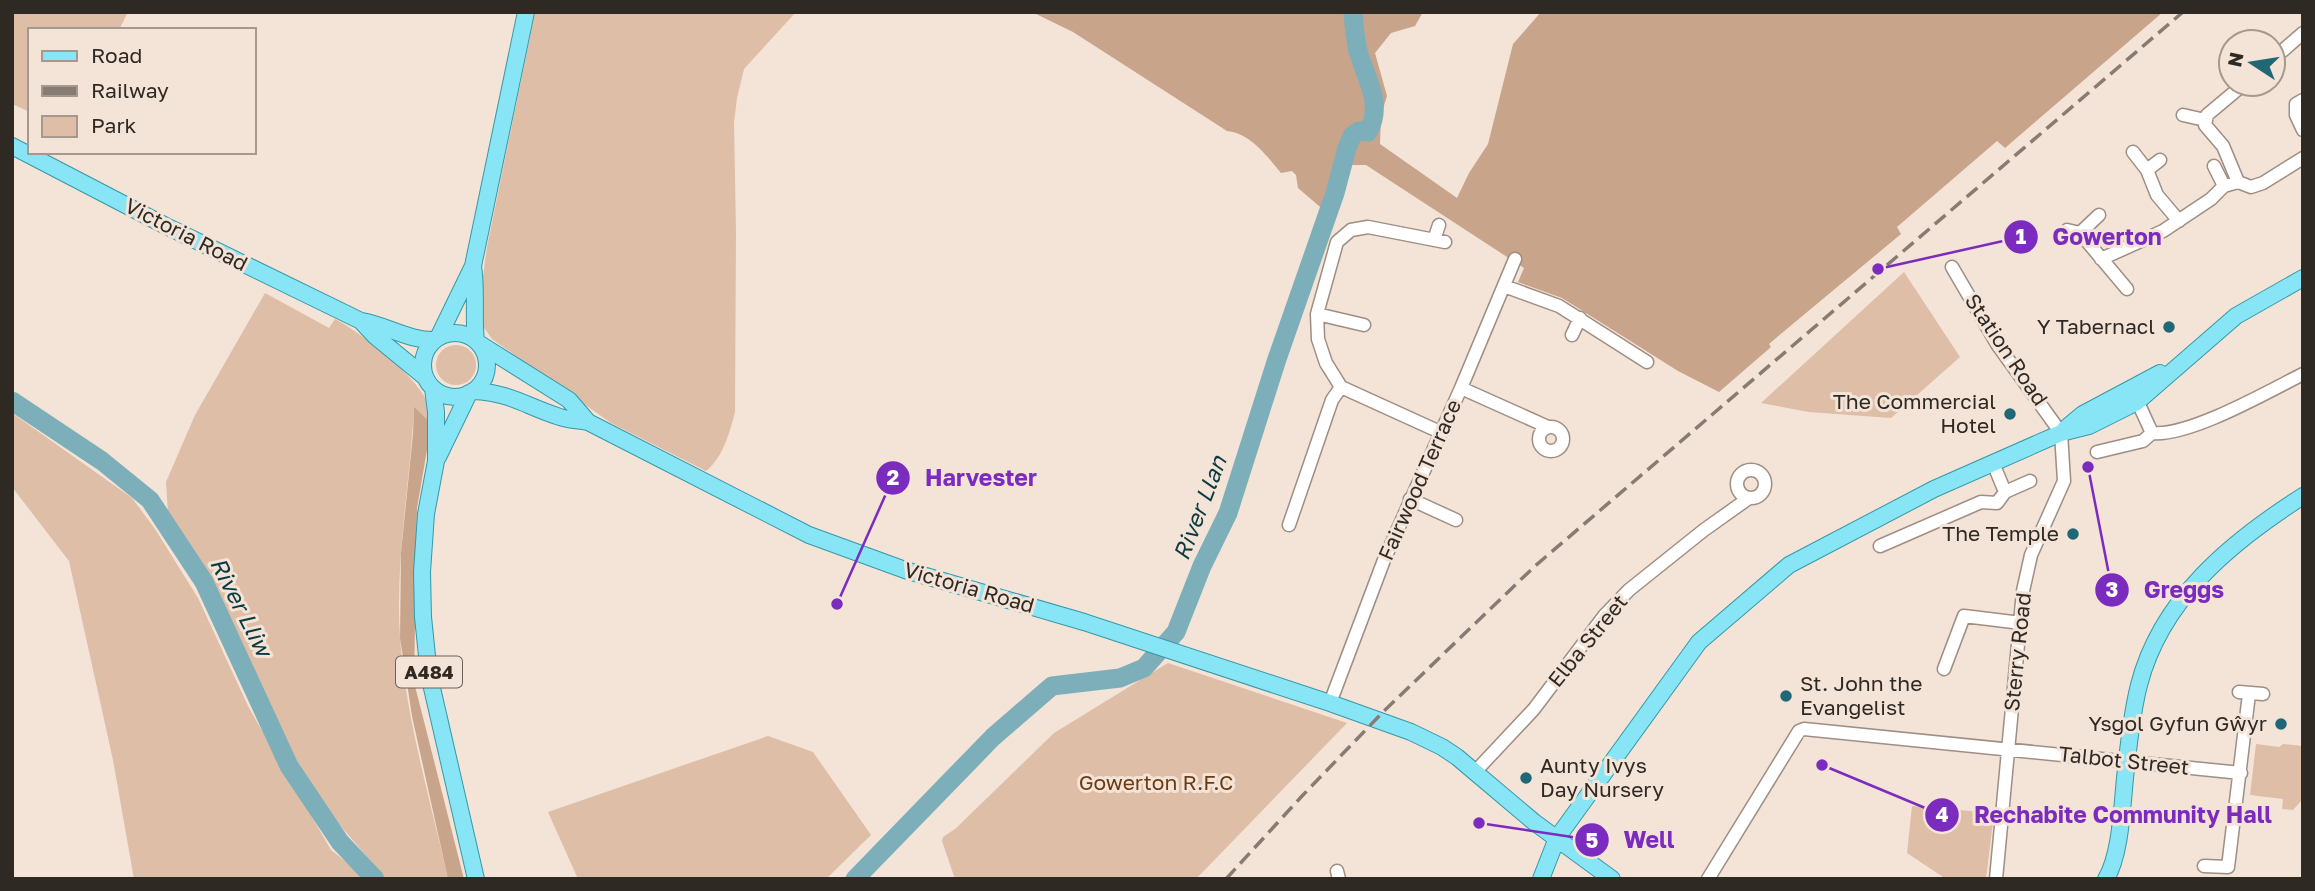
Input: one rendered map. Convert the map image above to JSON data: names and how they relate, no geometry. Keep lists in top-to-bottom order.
{
  "streets": {
    "main road": ["Victoria Road", "A484"],
    "street": [
      "Station Road",
      "Fairwood Terrace",
      "Elba Street",
      "Sterry Road",
      "Talbot Street"
    ]
  },
  "crossings": [
    ["Victoria Road", "Fairwood Terrace"],
    ["Victoria Road", "Elba Street"],
    ["Victoria Road", "A484"],
    ["Station Road", "Sterry Road"],
    ["Sterry Road", "Talbot Street"]
  ],
  "water": ["River Llan", "River Lliw"],
  "parks": ["Gowerton R.F.C"],
  "places": [
    "Gowerton",
    "Y Tabernacl",
    "The Commercial Hotel",
    "Greggs",
    "The Temple",
    "Harvester",
    "St. John the Evangelist",
    "Ysgol Gyfun Gŵyr",
    "Rechabite Community Hall",
    "Aunty Ivys Day Nursery",
    "Well"
  ],
  "legend": ["Road", "Railway", "Park"],
  "north": "left"
}
